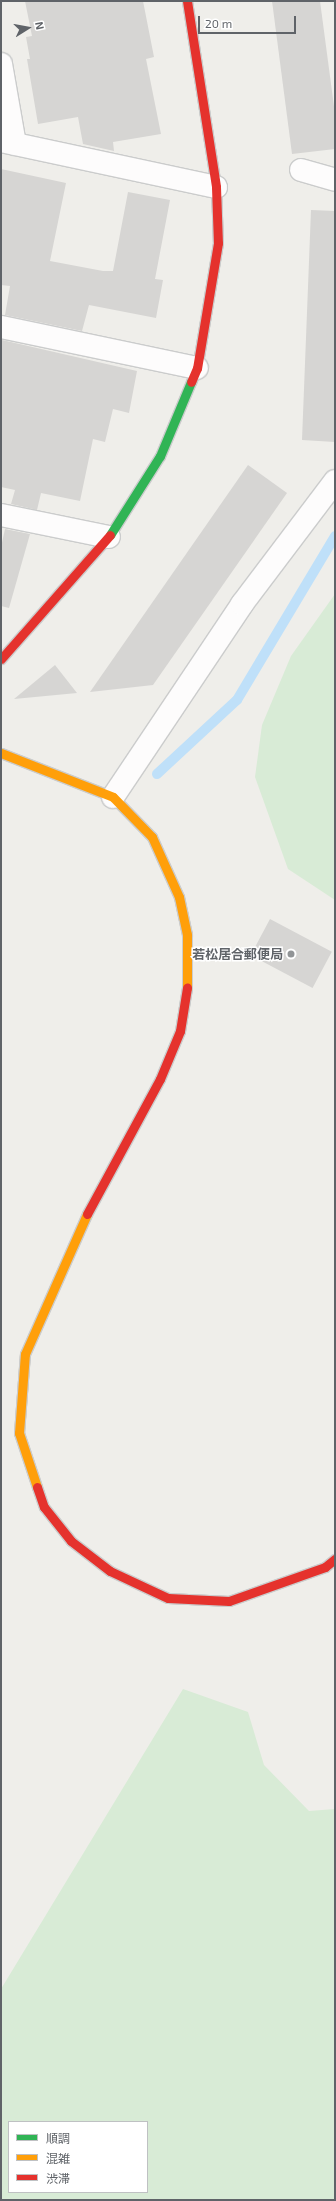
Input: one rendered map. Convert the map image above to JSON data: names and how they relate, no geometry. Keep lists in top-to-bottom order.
{
  "places": ["若松居合郵便局"],
  "legend": ["順調", "混雑", "渋滞"],
  "scale_bar": "20 m",
  "north": "right"
}
